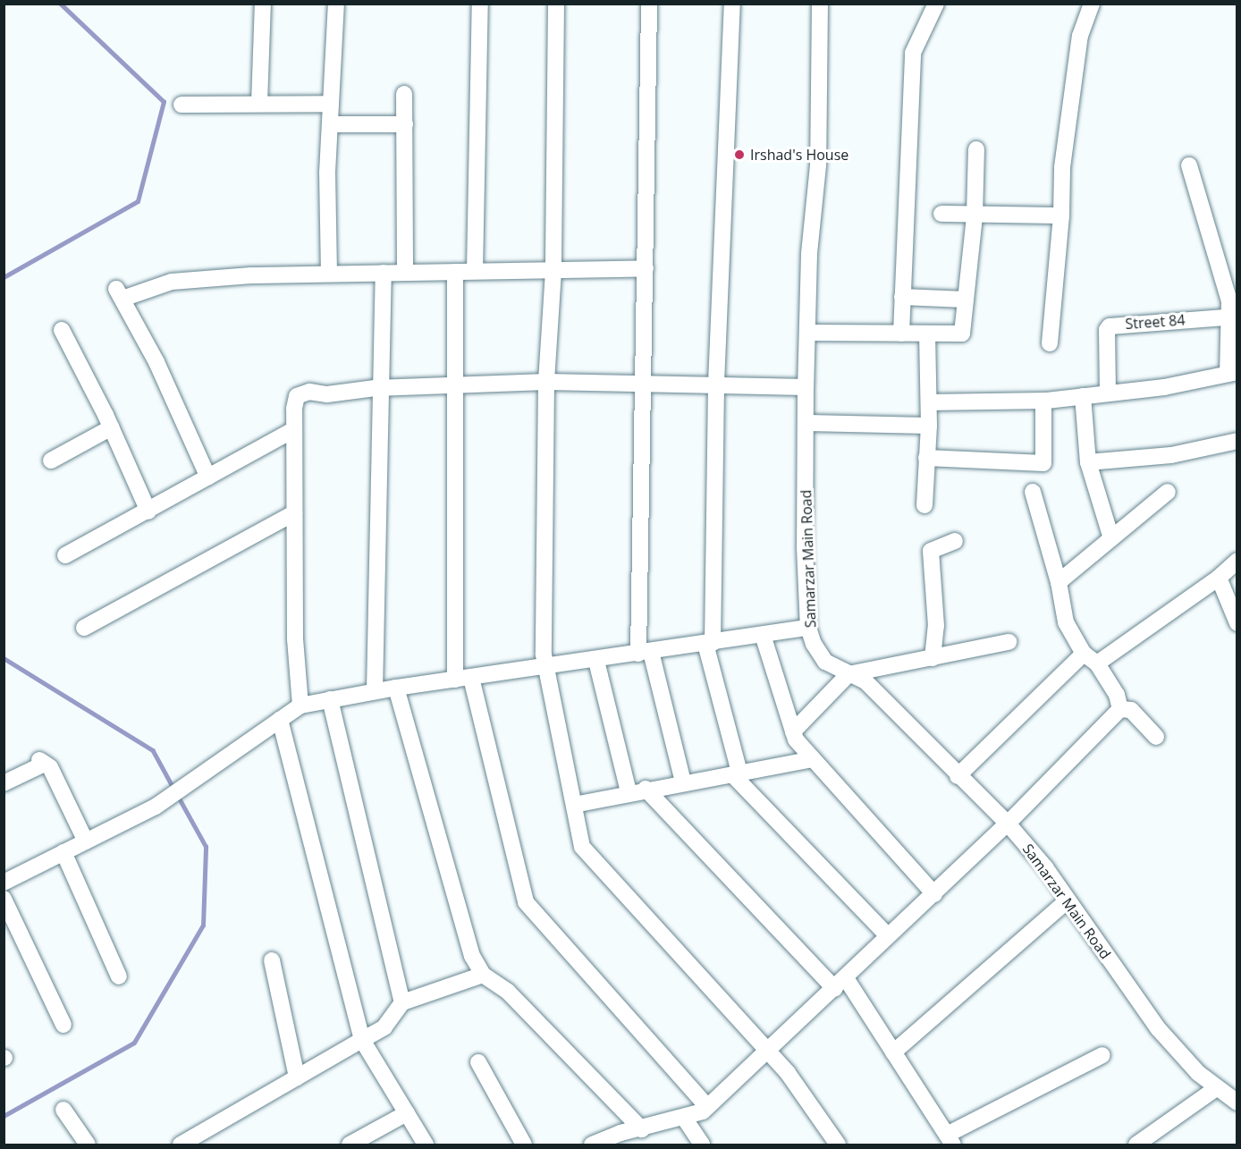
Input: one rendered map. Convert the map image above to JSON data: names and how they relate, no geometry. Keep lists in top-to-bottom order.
{
  "streets": {
    "street": ["Street 84", "Samarzar Main Road"]
  },
  "places": ["Irshad's House"]
}
